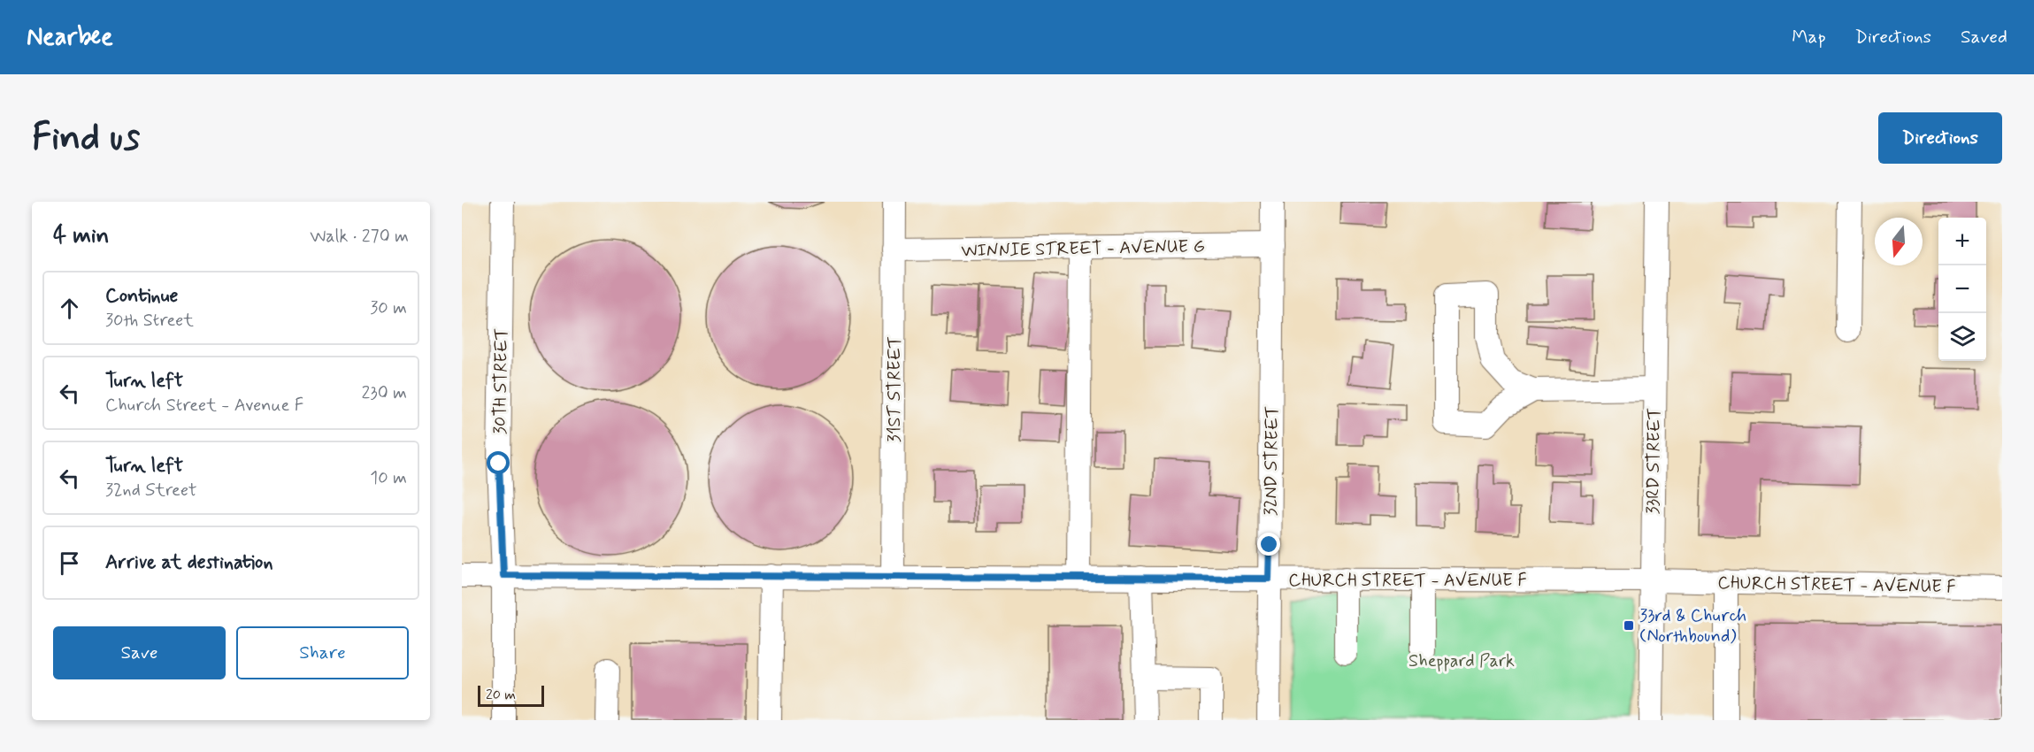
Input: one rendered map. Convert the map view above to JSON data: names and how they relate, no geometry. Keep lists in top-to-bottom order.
{
  "streets": {
    "street": [
      "WINNIE STREET - AVENUE G",
      "30TH STREET",
      "31ST STREET",
      "32ND STREET",
      "33RD STREET",
      "CHURCH STREET - AVENUE F"
    ]
  },
  "crossings": [
    ["WINNIE STREET - AVENUE G", "31ST STREET"],
    ["WINNIE STREET - AVENUE G", "32ND STREET"],
    ["30TH STREET", "CHURCH STREET - AVENUE F"],
    ["31ST STREET", "CHURCH STREET - AVENUE F"],
    ["32ND STREET", "CHURCH STREET - AVENUE F"],
    ["33RD STREET", "CHURCH STREET - AVENUE F"]
  ],
  "parks": ["Sheppard Park"],
  "places": {
    "transit": ["33rd & Church (Northbound)"]
  },
  "scale_bar": "20 m",
  "north": "bottom",
  "page": {
    "header": "Nearbee",
    "nav": ["Map", "Directions", "Saved"],
    "buttons": [
      "Directions",
      ["Save", "Share"]
    ],
    "title": "Find us",
    "heading": ["4 min", "Walk · 270 m"],
    "map_buttons": ["+", "−"],
    "list": [
      ["Continue", "30th Street", "30 m"],
      ["Turn left", "Church Street - Avenue F", "230 m"],
      ["Turn left", "32nd Street", "10 m"],
      "Arrive at destination"
    ],
    "scale": "20 m"
  }
}
